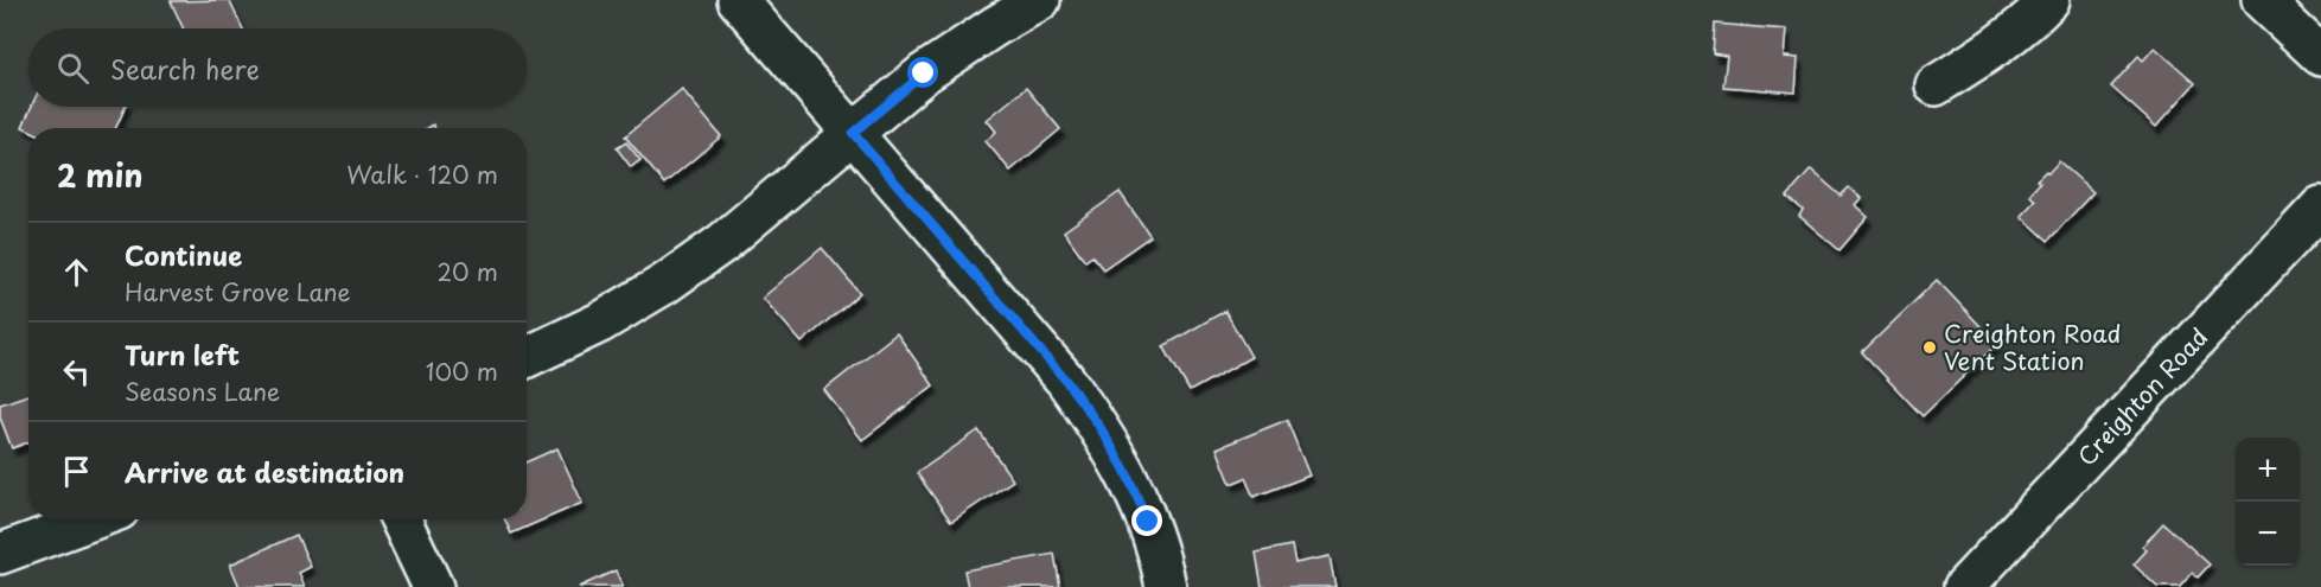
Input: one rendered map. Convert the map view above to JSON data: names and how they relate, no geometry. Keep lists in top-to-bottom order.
{
  "streets": {
    "street": ["Creighton Road"]
  },
  "places": ["Creighton Road Vent Station"],
  "page": {
    "search": "Search here",
    "heading": ["2 min", "Walk · 120 m"],
    "list": [
      ["Continue", "Harvest Grove Lane", "20 m"],
      ["Turn left", "Seasons Lane", "100 m"],
      "Arrive at destination"
    ],
    "map_buttons": ["+", "−"]
  }
}
